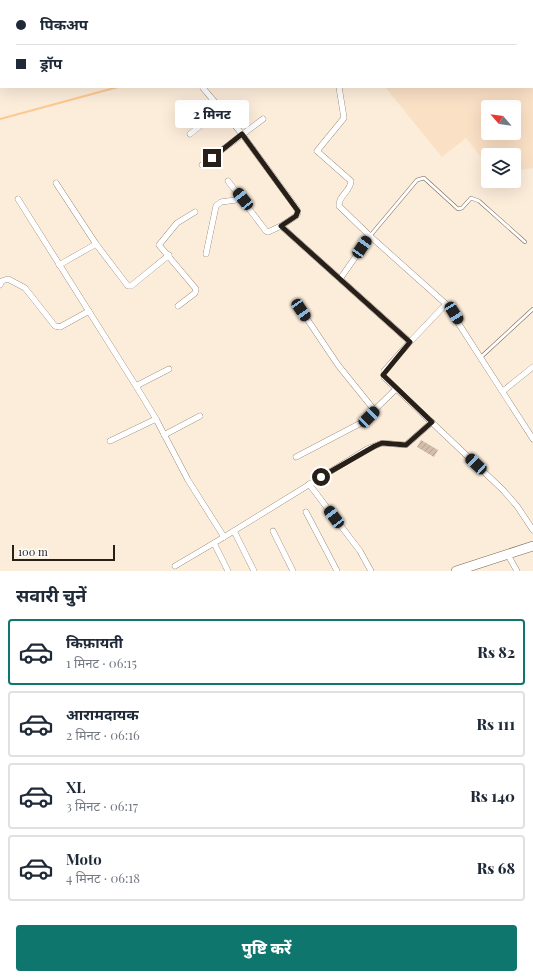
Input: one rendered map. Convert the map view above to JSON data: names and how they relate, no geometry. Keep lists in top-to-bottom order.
{
  "scale_bar": "100 m",
  "north": "top left",
  "page": {
    "banner": ["पिकअप", "ड्रॉप"],
    "bubble": "2 मिनट",
    "scale": "100 m",
    "heading": "सवारी चुनें",
    "list": [
      {
        "name": "किफ़ायती",
        "note": "1 मिनट · 06:15",
        "value": "Rs 82"
      },
      {
        "name": "आरामदायक",
        "note": "2 मिनट · 06:16",
        "value": "Rs 111"
      },
      {
        "name": "XL",
        "note": "3 मिनट · 06:17",
        "value": "Rs 140"
      },
      {
        "name": "Moto",
        "note": "4 मिनट · 06:18",
        "value": "Rs 68"
      }
    ],
    "buttons": "पुष्टि करें"
  }
}
